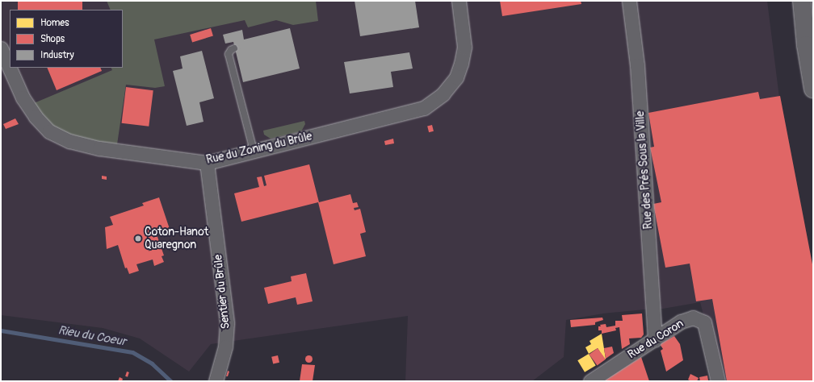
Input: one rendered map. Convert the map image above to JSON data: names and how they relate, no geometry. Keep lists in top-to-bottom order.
{
  "streets": {
    "street": [
      "Rue du Zoning du Brûle",
      "Rue des Prés Sous la Ville",
      "Sentier du Brûle",
      "Rue du Coron"
    ]
  },
  "crossings": [
    ["Rue du Zoning du Brûle", "Sentier du Brûle"],
    ["Rue des Prés Sous la Ville", "Rue du Coron"]
  ],
  "water": ["Rieu du Coeur"],
  "places": ["Coton-Hanot Quaregnon"],
  "legend": ["Homes", "Shops", "Industry"]
}
